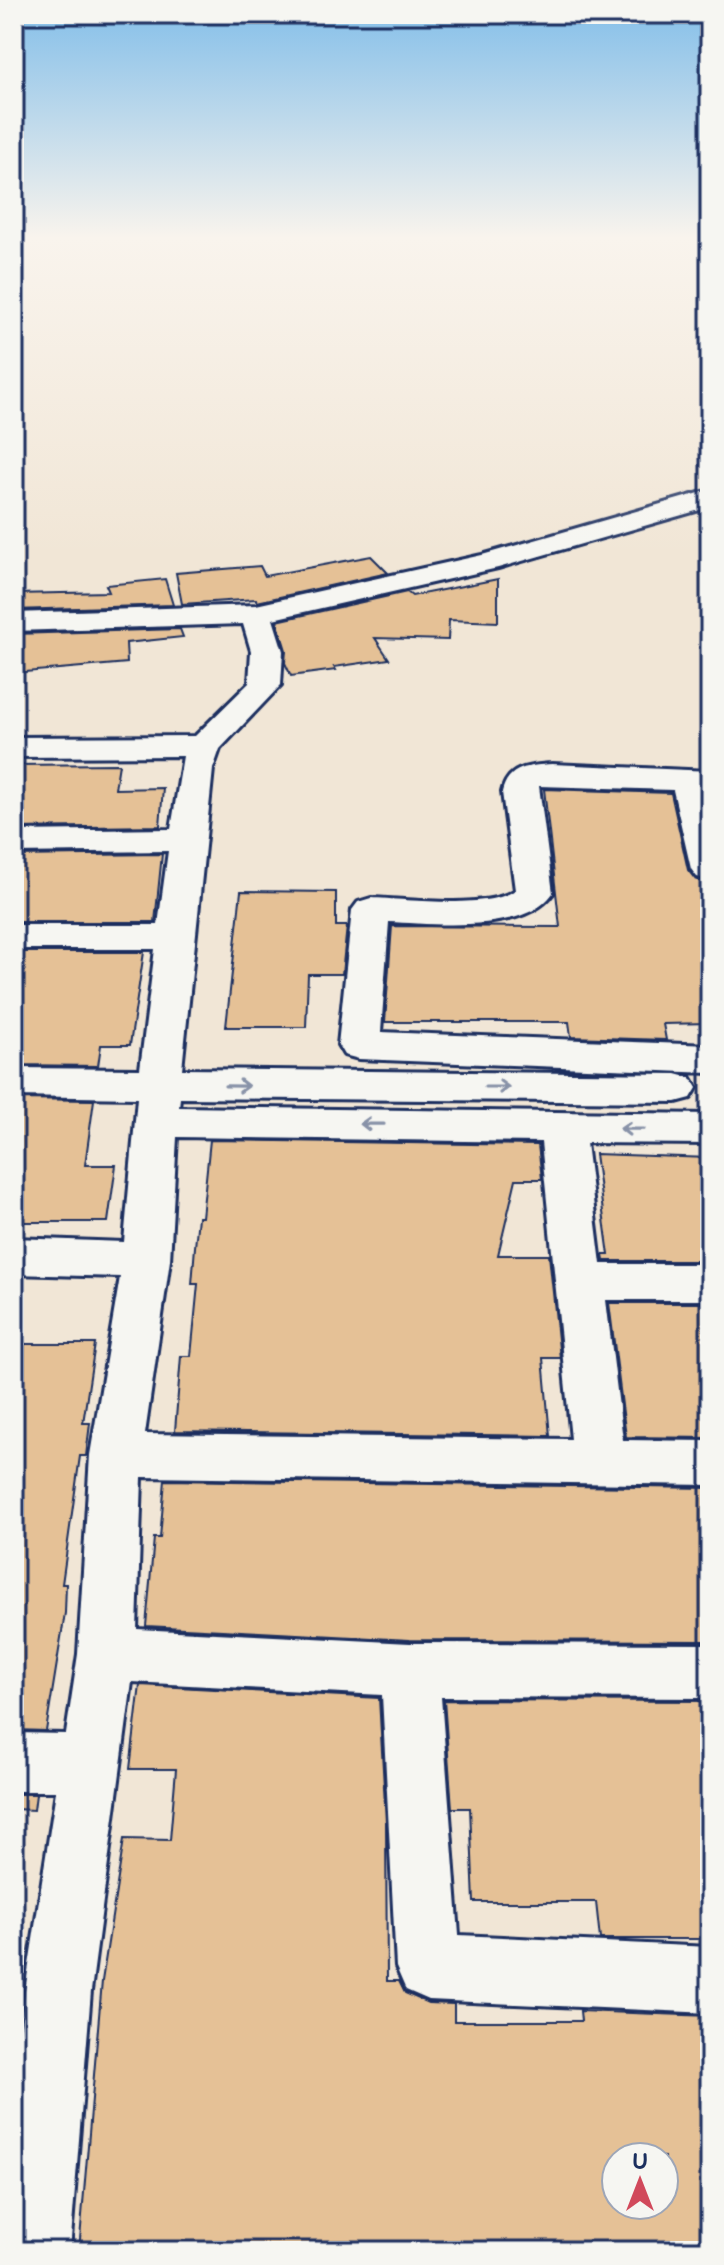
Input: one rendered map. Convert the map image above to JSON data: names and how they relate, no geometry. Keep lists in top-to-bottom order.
{
  "north": "top"
}
